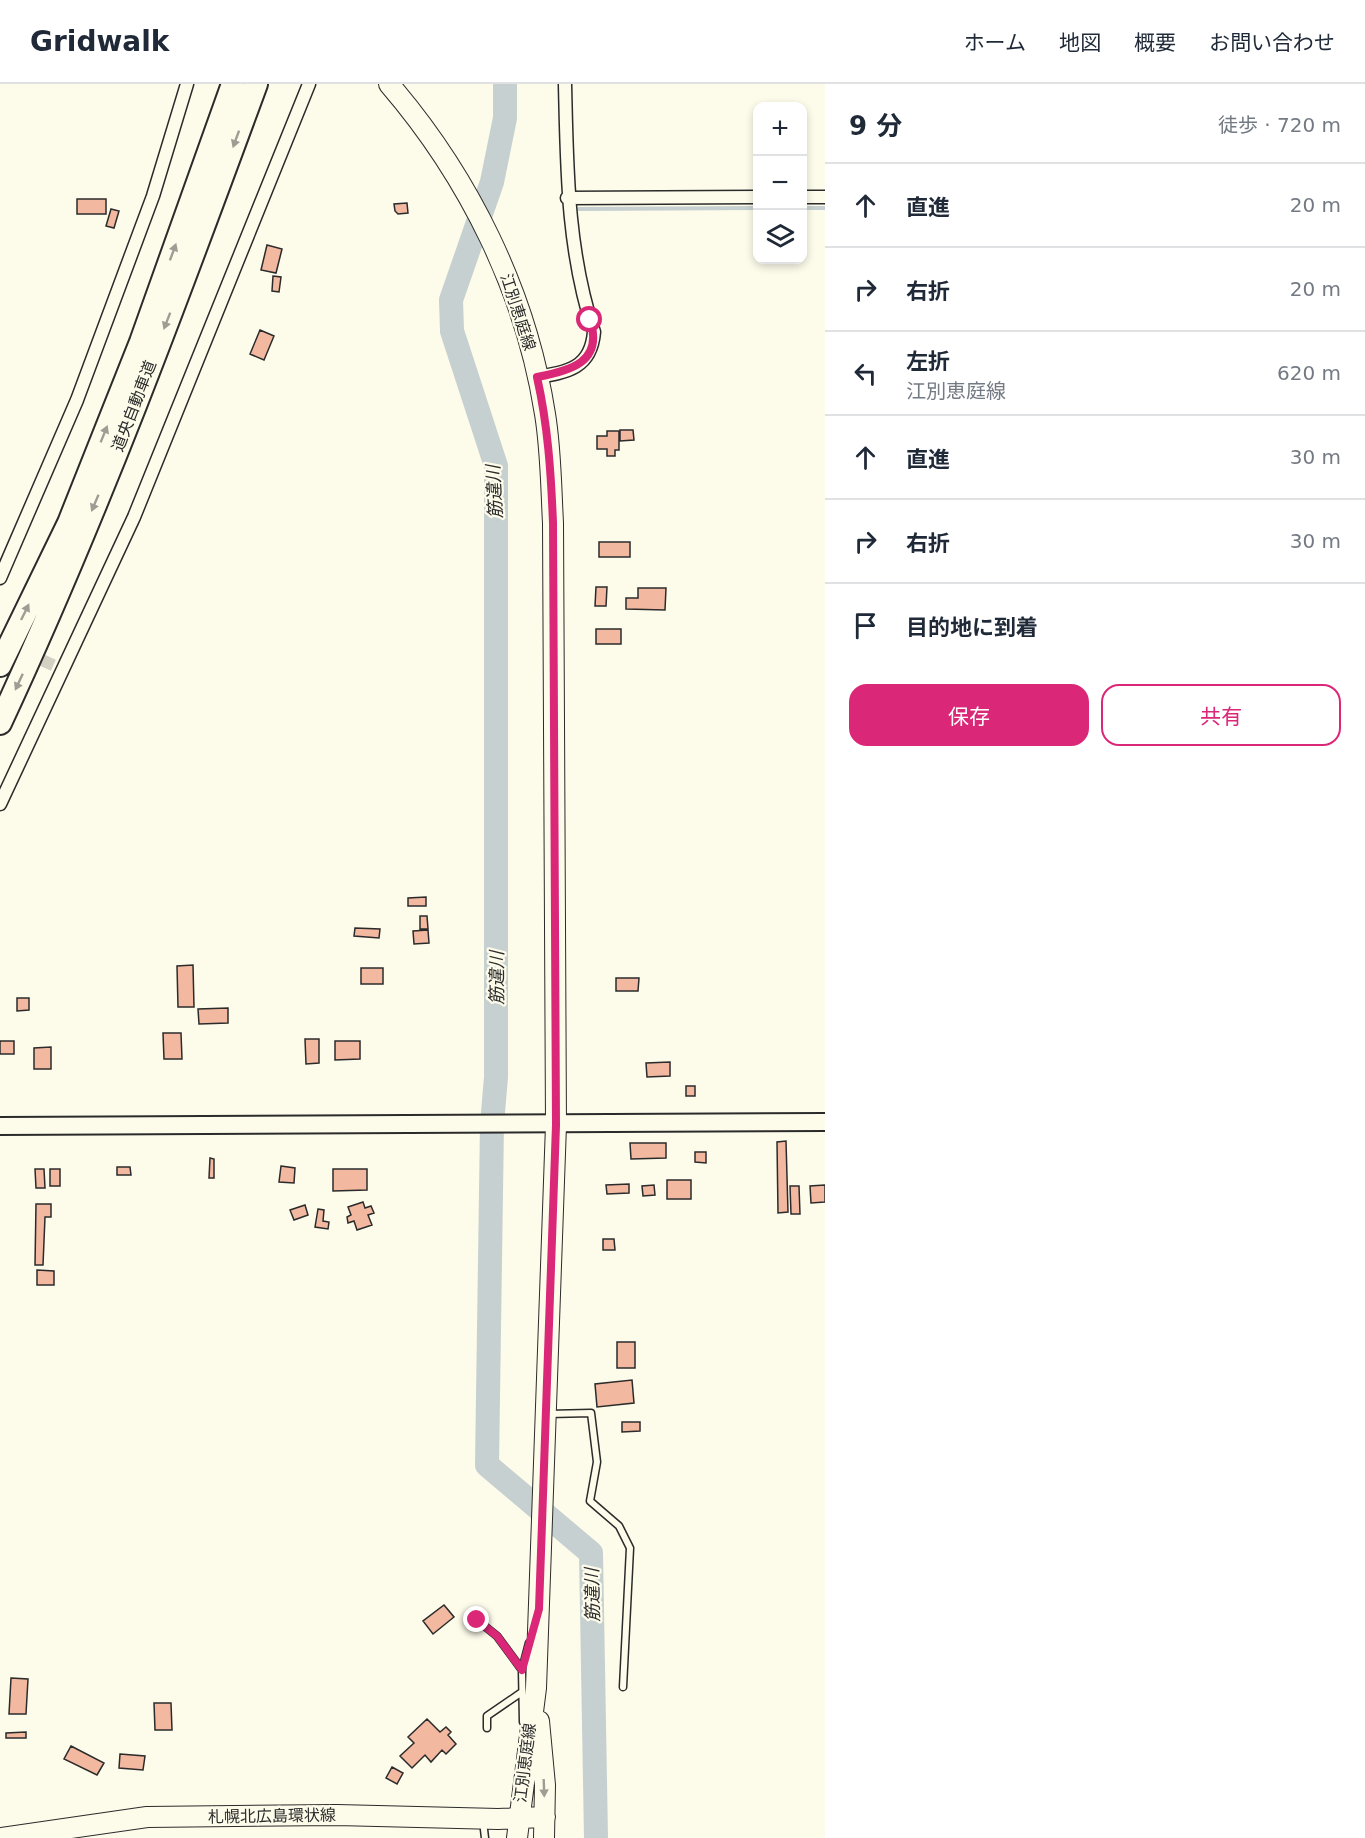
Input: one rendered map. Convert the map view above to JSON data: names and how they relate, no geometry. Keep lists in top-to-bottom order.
{
  "streets": {
    "highway": ["道央自動車道"],
    "main road": ["江別恵庭線", "札幌北広島環状線"]
  },
  "crossings": [
    ["江別恵庭線", "札幌北広島環状線"]
  ],
  "water": ["筋違川"],
  "page": {
    "header": "Gridwalk",
    "nav": [
      "ホーム",
      "地図",
      "概要",
      "お問い合わせ"
    ],
    "heading": ["9 分", "徒歩 · 720 m"],
    "map_buttons": ["+", "−"],
    "list": [
      ["直進", "20 m"],
      ["右折", "20 m"],
      ["左折", "江別恵庭線", "620 m"],
      ["直進", "30 m"],
      ["右折", "30 m"],
      "目的地に到着"
    ],
    "buttons": ["保存", "共有"]
  }
}
